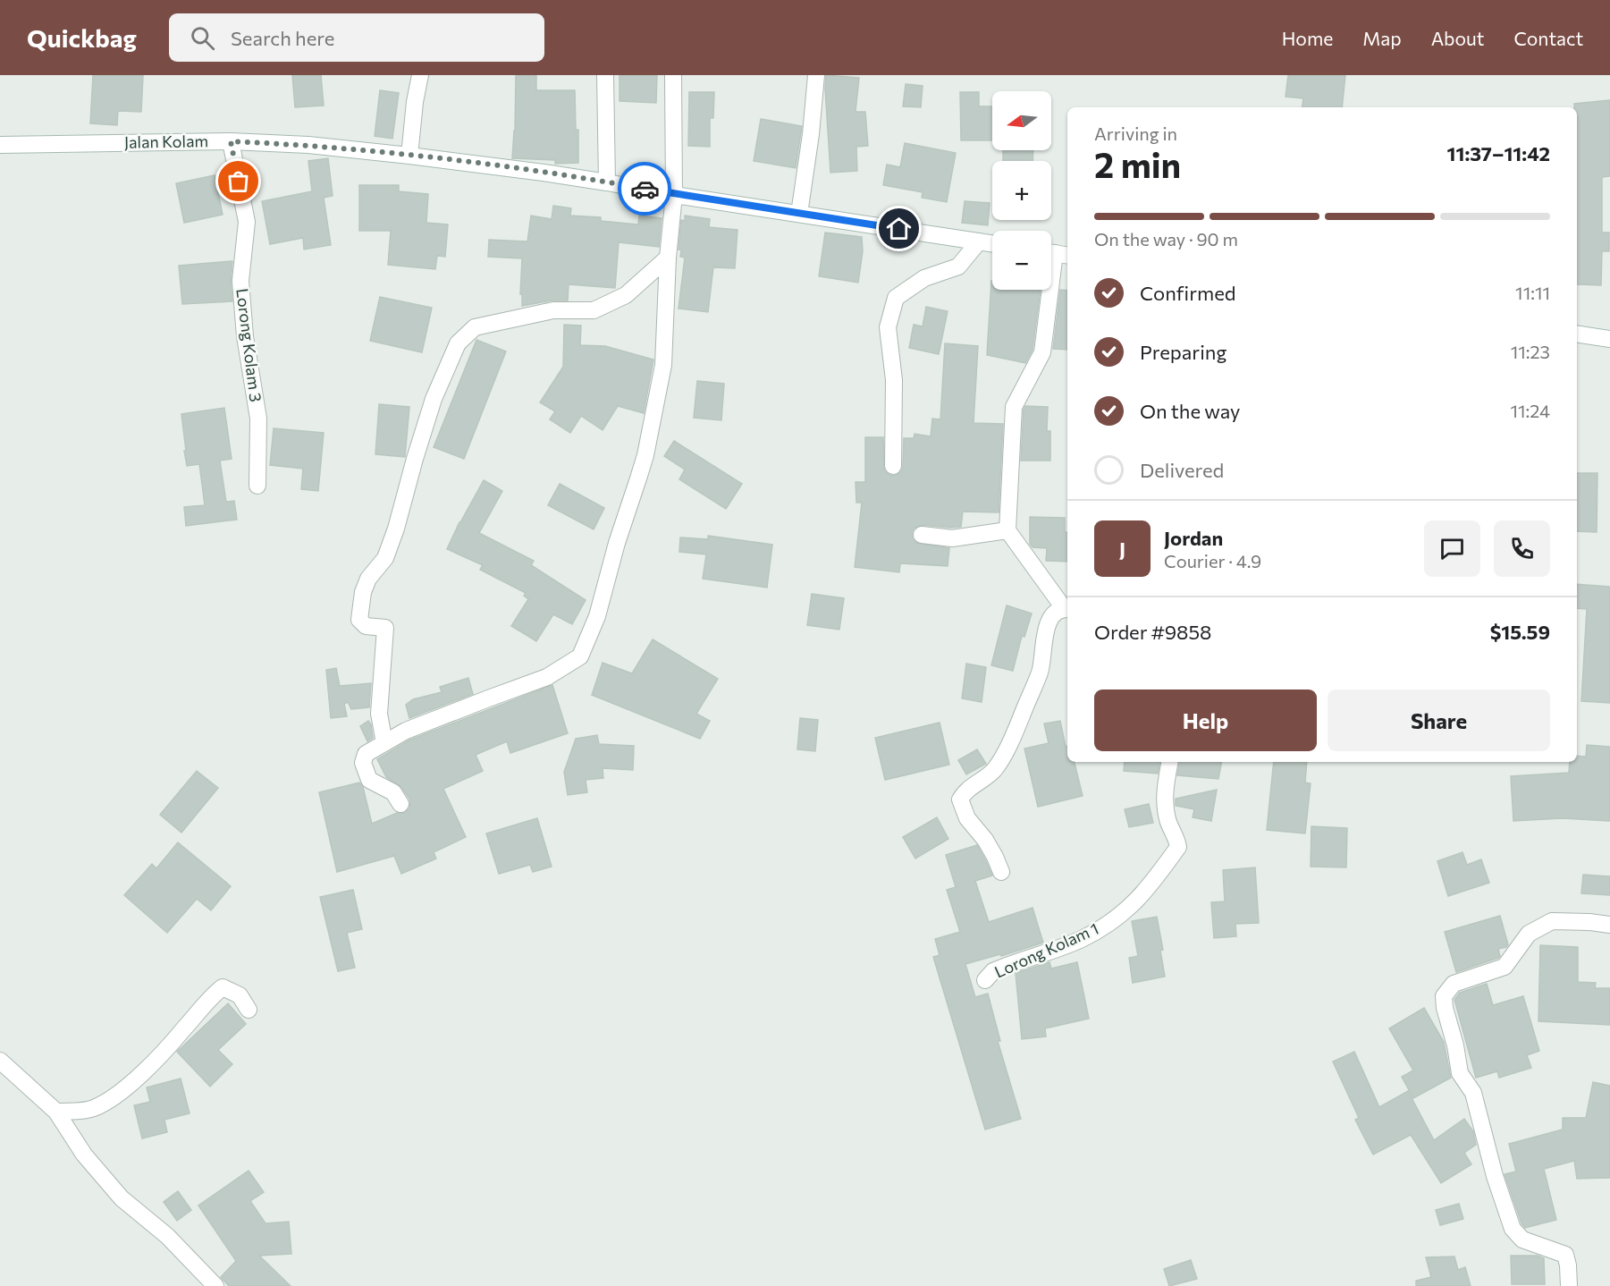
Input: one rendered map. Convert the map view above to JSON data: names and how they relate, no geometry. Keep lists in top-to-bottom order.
{
  "streets": {
    "street": ["Jalan Kolam", "Lorong Kolam 3", "Lorong Kolam 1"]
  },
  "crossings": [
    ["Jalan Kolam", "Lorong Kolam 3"]
  ],
  "north": "left",
  "page": {
    "header": "Quickbag",
    "search": "Search here",
    "nav": [
      "Home",
      "Map",
      "About",
      "Contact"
    ],
    "map_buttons": ["+", "−"],
    "heading": ["2 min", "Arriving in", "11:37–11:42"],
    "panel": [
      "Jordan",
      "Courier · 4.9",
      "Order #9858",
      "$15.59"
    ],
    "bar": "On the way · 90 m",
    "list": [
      ["Confirmed", "11:11"],
      ["Preparing", "11:23"],
      ["On the way", "11:24"],
      "Delivered"
    ],
    "round": "J",
    "buttons": ["Help", "Share"]
  }
}
